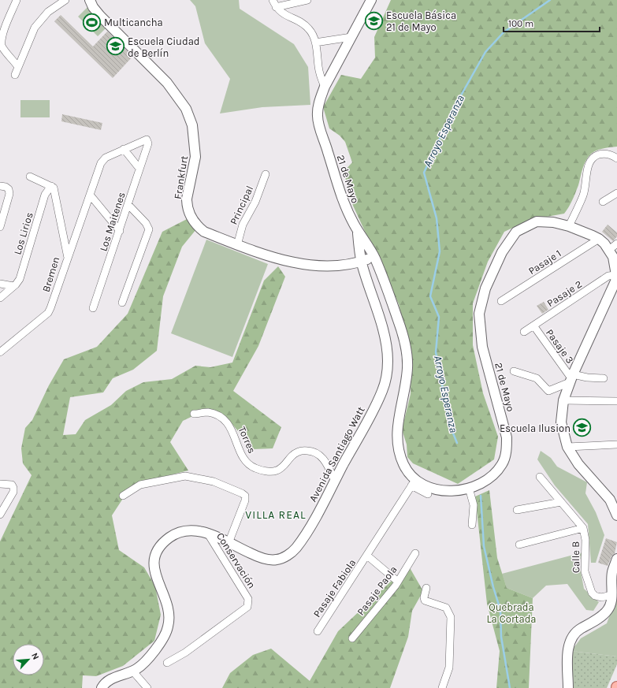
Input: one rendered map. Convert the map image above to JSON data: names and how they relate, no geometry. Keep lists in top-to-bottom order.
{
  "streets": {
    "street": [
      "Frankfurt",
      "21 de Mayo",
      "Principal",
      "Los Maitenes",
      "Los Lirios",
      "Pasaje 1",
      "Bremen",
      "Pasaje 2",
      "Pasaje 3",
      "Torres",
      "Avenida Santiago Watt",
      "Calle B",
      "Conservación",
      "Pasaje Fabiola",
      "Pasaje Paola"
    ]
  },
  "crossings": [
    ["Frankfurt", "21 de Mayo"],
    ["Frankfurt", "Principal"],
    ["Frankfurt", "Avenida Santiago Watt"],
    ["21 de Mayo", "Pasaje 1"],
    ["21 de Mayo", "Pasaje 2"],
    ["21 de Mayo", "Pasaje 3"],
    ["21 de Mayo", "Avenida Santiago Watt"],
    ["21 de Mayo", "Pasaje Fabiola"],
    ["Los Lirios", "Bremen"],
    ["Pasaje 2", "Pasaje 3"],
    ["Torres", "Avenida Santiago Watt"],
    ["Avenida Santiago Watt", "Conservación"],
    ["Pasaje Fabiola", "Pasaje Paola"]
  ],
  "districts": ["VILLA REAL"],
  "water": ["Arroyo Esperanza"],
  "parks": ["Quebrada La Cortada"],
  "places": {
    "school or university": ["Escuela Básica 21 de Mayo", "Escuela Ciudad de Berlín", "Escuela Ilusion"],
    "sports": ["Multicancha"]
  },
  "scale_bar": "100 m",
  "north": "top right"
}
